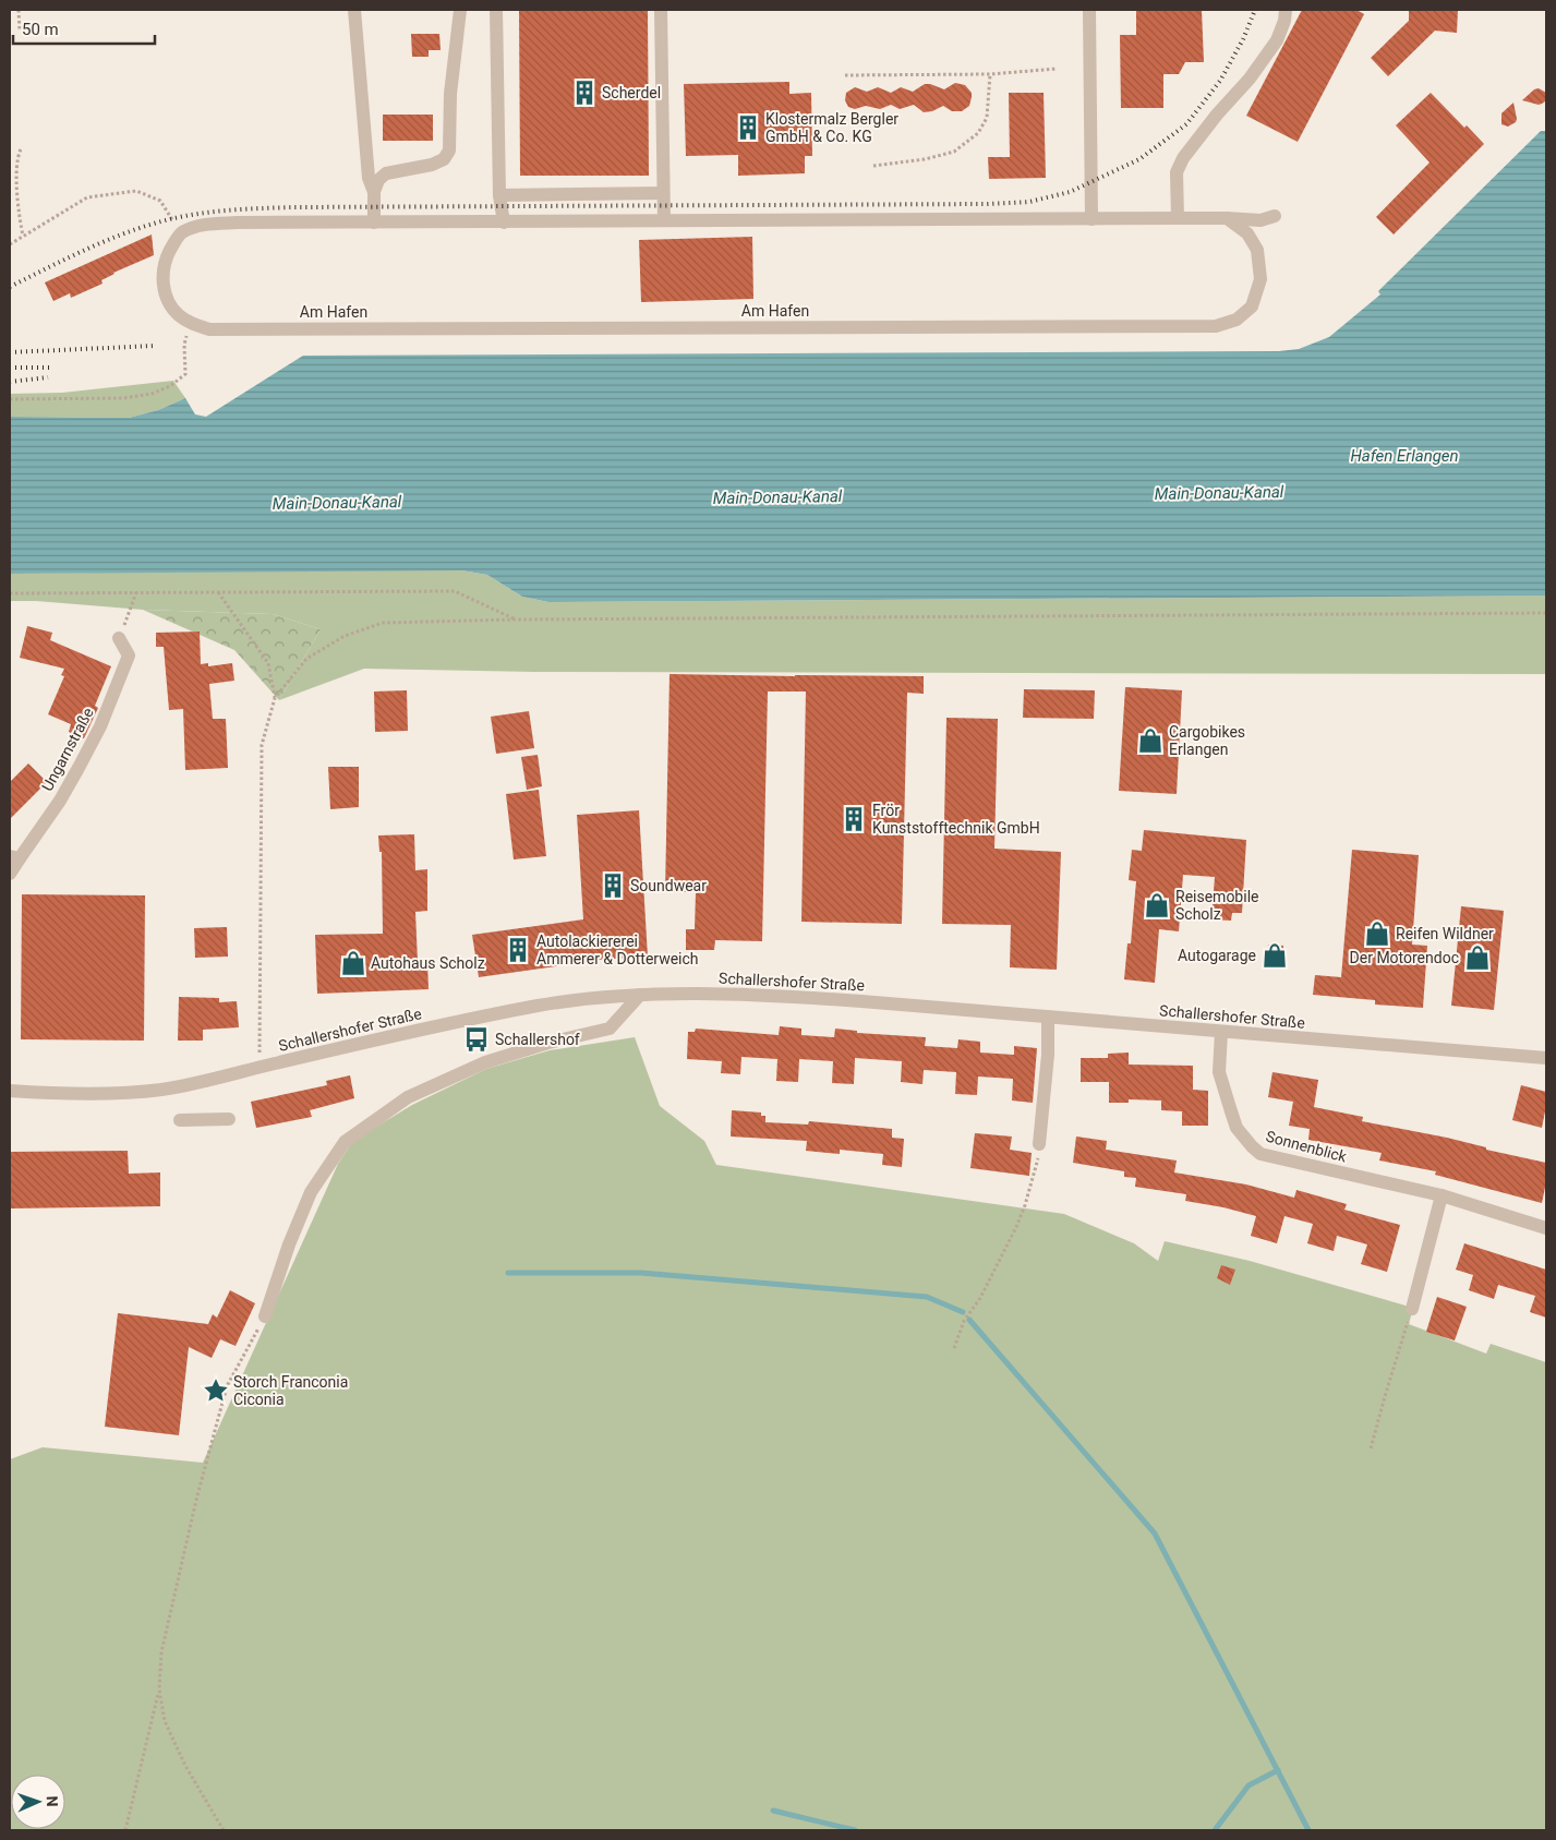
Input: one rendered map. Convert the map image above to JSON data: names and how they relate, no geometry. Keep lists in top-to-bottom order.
{
  "streets": {
    "street": [
      "Am Hafen",
      "Ungarnstraße",
      "Schallershofer Straße",
      "Sonnenblick"
    ]
  },
  "crossings": [
    ["Schallershofer Straße", "Sonnenblick"]
  ],
  "water": ["Hafen Erlangen", "Main-Donau-Kanal"],
  "places": {
    "building": [
      "Scherdel",
      "Klostermalz Bergler GmbH & Co. KG",
      "Frör Kunststofftechnik GmbH",
      "Soundwear",
      "Autolackiererei Ammerer & Dotterweich"
    ],
    "shop": [
      "Cargobikes Erlangen",
      "Reisemobile Scholz",
      "Reifen Wildner",
      "Autogarage",
      "Der Motorendoc",
      "Autohaus Scholz"
    ],
    "bus stop": ["Schallershof"],
    "place": ["Storch Franconia Ciconia"]
  },
  "scale_bar": "50 m",
  "north": "right"
}
